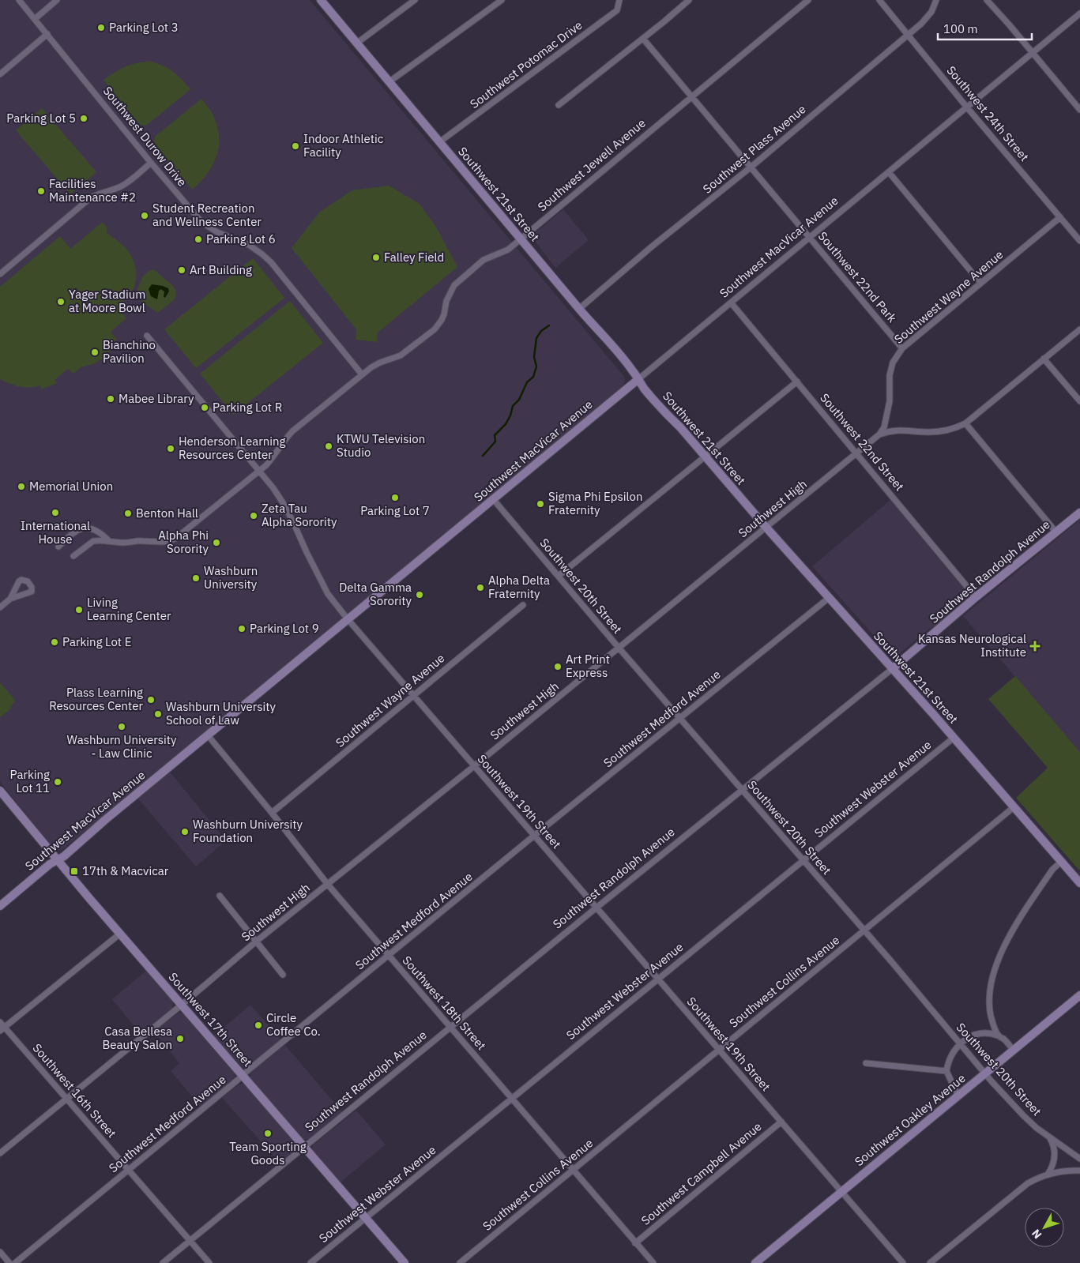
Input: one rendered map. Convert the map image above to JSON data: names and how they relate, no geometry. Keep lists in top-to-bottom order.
{
  "streets": {
    "main road": [
      "Southwest 21st Street",
      "Southwest MacVicar Avenue",
      "Southwest Randolph Avenue",
      "Southwest 17th Street",
      "Southwest Oakley Avenue"
    ],
    "street": [
      "Southwest Potomac Drive",
      "Southwest 24th Street",
      "Southwest Durow Drive",
      "Southwest Plass Avenue",
      "Southwest Jewell Avenue",
      "Southwest 22nd Park",
      "Southwest Wayne Avenue",
      "Southwest 22nd Street",
      "Southwest High",
      "Southwest 20th Street",
      "Southwest Medford Avenue",
      "Southwest Webster Avenue",
      "Southwest 19th Street",
      "Southwest Collins Avenue",
      "Southwest 18th Street",
      "Southwest 16th Street",
      "Southwest Campbell Avenue"
    ]
  },
  "crossings": [
    ["Southwest Potomac Drive", "Southwest 21st Street"],
    ["Southwest 24th Street", "Southwest Plass Avenue"],
    ["Southwest 24th Street", "Southwest MacVicar Avenue"],
    ["Southwest 24th Street", "Southwest Wayne Avenue"],
    ["Southwest Durow Drive", "Southwest Jewell Avenue"],
    ["Southwest Plass Avenue", "Southwest 21st Street"],
    ["Southwest Plass Avenue", "Southwest 22nd Park"],
    ["Southwest Jewell Avenue", "Southwest 21st Street"],
    ["Southwest Jewell Avenue", "Southwest 22nd Park"],
    ["Southwest Jewell Avenue", "Southwest 19th Street"],
    ["Southwest 21st Street", "Southwest MacVicar Avenue"],
    ["Southwest 21st Street", "Southwest High"],
    ["Southwest 21st Street", "Southwest Randolph Avenue"],
    ["Southwest 21st Street", "Southwest Medford Avenue"],
    ["Southwest 21st Street", "Southwest Webster Avenue"],
    ["Southwest 21st Street", "Southwest Collins Avenue"],
    ["Southwest MacVicar Avenue", "Southwest 22nd Park"],
    ["Southwest MacVicar Avenue", "Southwest 22nd Street"],
    ["Southwest MacVicar Avenue", "Southwest 20th Street"],
    ["Southwest MacVicar Avenue", "Southwest 19th Street"],
    ["Southwest MacVicar Avenue", "Southwest 18th Street"],
    ["Southwest MacVicar Avenue", "Southwest 17th Street"],
    ["Southwest 22nd Park", "Southwest Wayne Avenue"],
    ["Southwest Wayne Avenue", "Southwest High"],
    ["Southwest Wayne Avenue", "Southwest 19th Street"],
    ["Southwest Wayne Avenue", "Southwest 18th Street"],
    ["Southwest 22nd Street", "Southwest High"],
    ["Southwest 22nd Street", "Southwest Randolph Avenue"],
    ["Southwest High", "Southwest 20th Street"],
    ["Southwest High", "Southwest 19th Street"],
    ["Southwest High", "Southwest 18th Street"],
    ["Southwest High", "Southwest 17th Street"],
    ["Southwest High", "Southwest 16th Street"],
    ["Southwest Randolph Avenue", "Southwest 20th Street"],
    ["Southwest Randolph Avenue", "Southwest 19th Street"],
    ["Southwest Randolph Avenue", "Southwest 18th Street"],
    ["Southwest Randolph Avenue", "Southwest 17th Street"],
    ["Southwest Randolph Avenue", "Southwest 16th Street"],
    ["Southwest 20th Street", "Southwest Medford Avenue"],
    ["Southwest 20th Street", "Southwest Webster Avenue"],
    ["Southwest 20th Street", "Southwest Collins Avenue"],
    ["Southwest 20th Street", "Southwest Oakley Avenue"],
    ["Southwest Medford Avenue", "Southwest 19th Street"],
    ["Southwest Medford Avenue", "Southwest 18th Street"],
    ["Southwest Medford Avenue", "Southwest 17th Street"],
    ["Southwest Medford Avenue", "Southwest 16th Street"],
    ["Southwest Webster Avenue", "Southwest 19th Street"],
    ["Southwest Webster Avenue", "Southwest 18th Street"],
    ["Southwest Webster Avenue", "Southwest 17th Street"],
    ["Southwest 19th Street", "Southwest Collins Avenue"],
    ["Southwest 19th Street", "Southwest Oakley Avenue"],
    ["Southwest 19th Street", "Southwest Campbell Avenue"],
    ["Southwest Collins Avenue", "Southwest 18th Street"],
    ["Southwest 18th Street", "Southwest Campbell Avenue"]
  ],
  "places": {
    "other": [
      "Parking Lot 3",
      "Parking Lot 5",
      "Indoor Athletic Facility",
      "Facilities Maintenance #2",
      "Student Recreation and Wellness Center",
      "Parking Lot 6",
      "Falley Field",
      "Art Building",
      "Yager Stadium at Moore Bowl",
      "Bianchino Pavilion",
      "Mabee Library",
      "Parking Lot R",
      "KTWU Television Studio",
      "Henderson Learning Resources Center",
      "Memorial Union",
      "Parking Lot 7",
      "Sigma Phi Epsilon Fraternity",
      "International House",
      "Benton Hall",
      "Zeta Tau Alpha Sorority",
      "Alpha Phi Sorority",
      "Washburn University",
      "Alpha Delta Fraternity",
      "Delta Gamma Sorority",
      "Living Learning Center",
      "Parking Lot 9",
      "Parking Lot E",
      "Art Print Express",
      "Plass Learning Resources Center",
      "Washburn University School of Law",
      "Washburn University - Law Clinic",
      "Parking Lot 11",
      "Washburn University Foundation",
      "Circle Coffee Co.",
      "Casa Bellesa Beauty Salon",
      "Team Sporting Goods"
    ],
    "health": ["Kansas Neurological Institute"],
    "transit": ["17th & Macvicar"]
  },
  "scale_bar": "100 m",
  "north": "bottom left"
}
